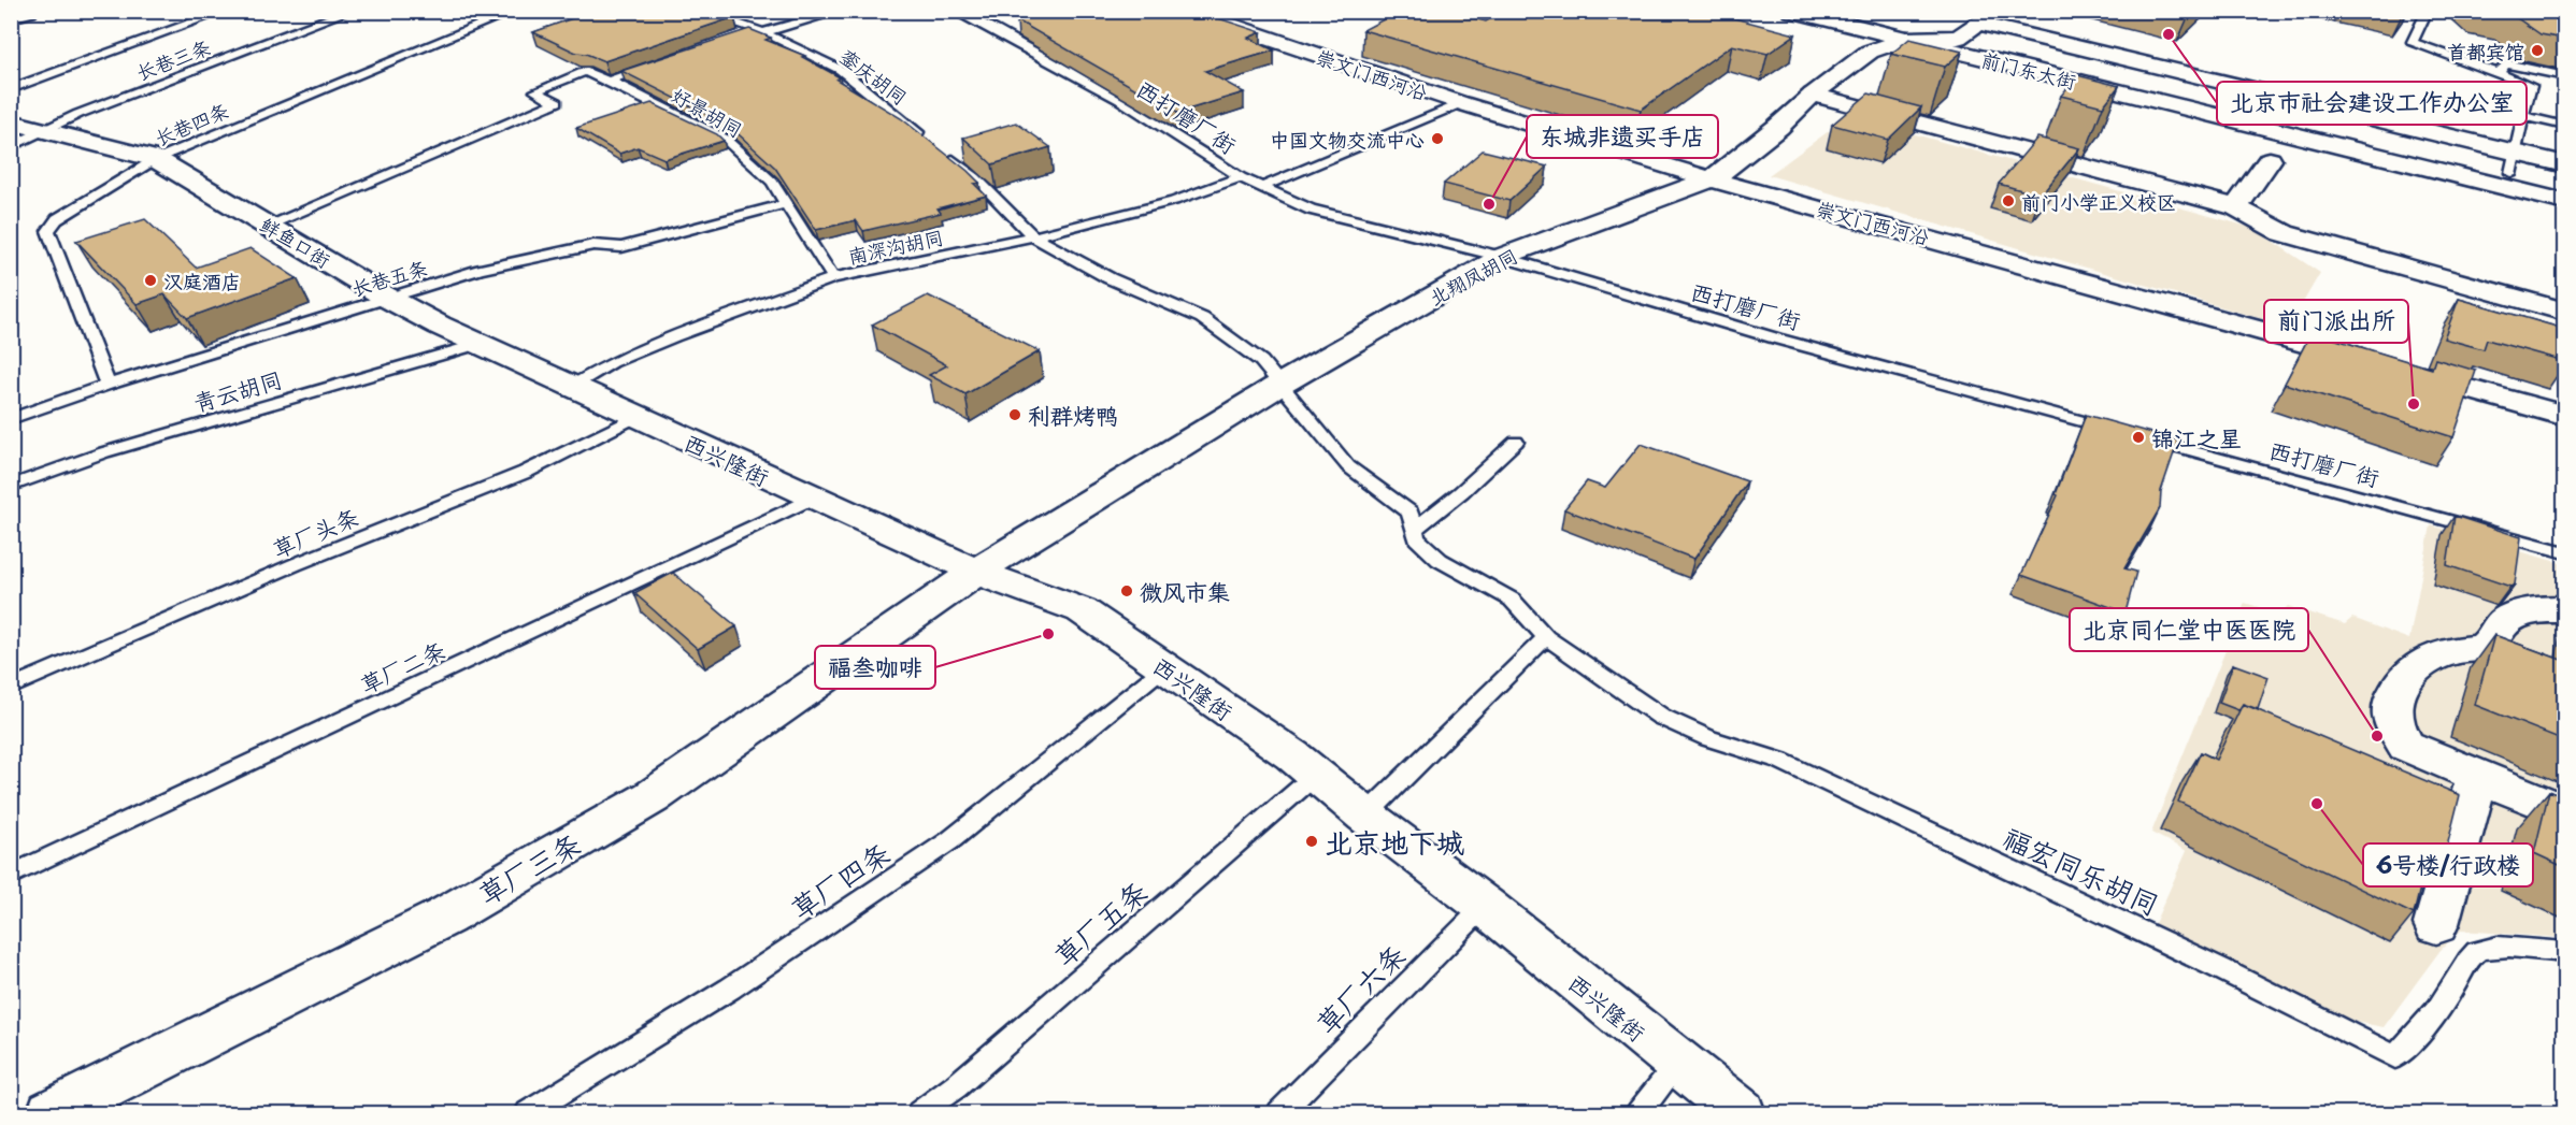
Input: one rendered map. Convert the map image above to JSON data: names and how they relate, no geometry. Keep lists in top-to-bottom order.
{
  "streets": {
    "street": [
      "前门东大街",
      "崇文门西河沿",
      "鲜鱼口街",
      "北翔凤胡同",
      "西兴隆街",
      "草厂三条"
    ],
    "lane": [
      "长巷三条",
      "銮庆胡同",
      "好景胡同",
      "西打磨厂街",
      "长巷四条",
      "南深沟胡同",
      "长巷五条",
      "青云胡同",
      "草厂头条",
      "草厂二条",
      "福宏同乐胡同",
      "草厂四条",
      "草厂五条",
      "草厂六条"
    ]
  },
  "crossings": [
    ["长巷三条", "鲜鱼口街"],
    ["前门东大街", "北翔凤胡同"],
    ["崇文门西河沿", "北翔凤胡同"],
    ["好景胡同", "鲜鱼口街"],
    ["好景胡同", "南深沟胡同"],
    ["好景胡同", "长巷五条"],
    ["西打磨厂街", "南深沟胡同"],
    ["西打磨厂街", "北翔凤胡同"],
    ["长巷四条", "鲜鱼口街"],
    ["长巷四条", "长巷五条"],
    ["鲜鱼口街", "南深沟胡同"],
    ["鲜鱼口街", "长巷五条"],
    ["鲜鱼口街", "青云胡同"],
    ["鲜鱼口街", "西兴隆街"],
    ["南深沟胡同", "西兴隆街"],
    ["北翔凤胡同", "西兴隆街"],
    ["北翔凤胡同", "草厂三条"],
    ["西兴隆街", "草厂头条"],
    ["西兴隆街", "草厂二条"],
    ["西兴隆街", "草厂三条"],
    ["西兴隆街", "草厂四条"],
    ["西兴隆街", "草厂五条"],
    ["西兴隆街", "草厂六条"]
  ],
  "places": [
    "北京市社会建设工作办公室",
    "首都宾馆",
    "中国文物交流中心",
    "前门小学正义校区",
    "东城非遗买手店",
    "汉庭酒店",
    "前门派出所",
    "利群烤鸭",
    "锦江之星",
    "微风市集",
    "福叁咖啡",
    "北京同仁堂中医医院",
    "6号楼/行政楼",
    "北京地下城"
  ]
}
